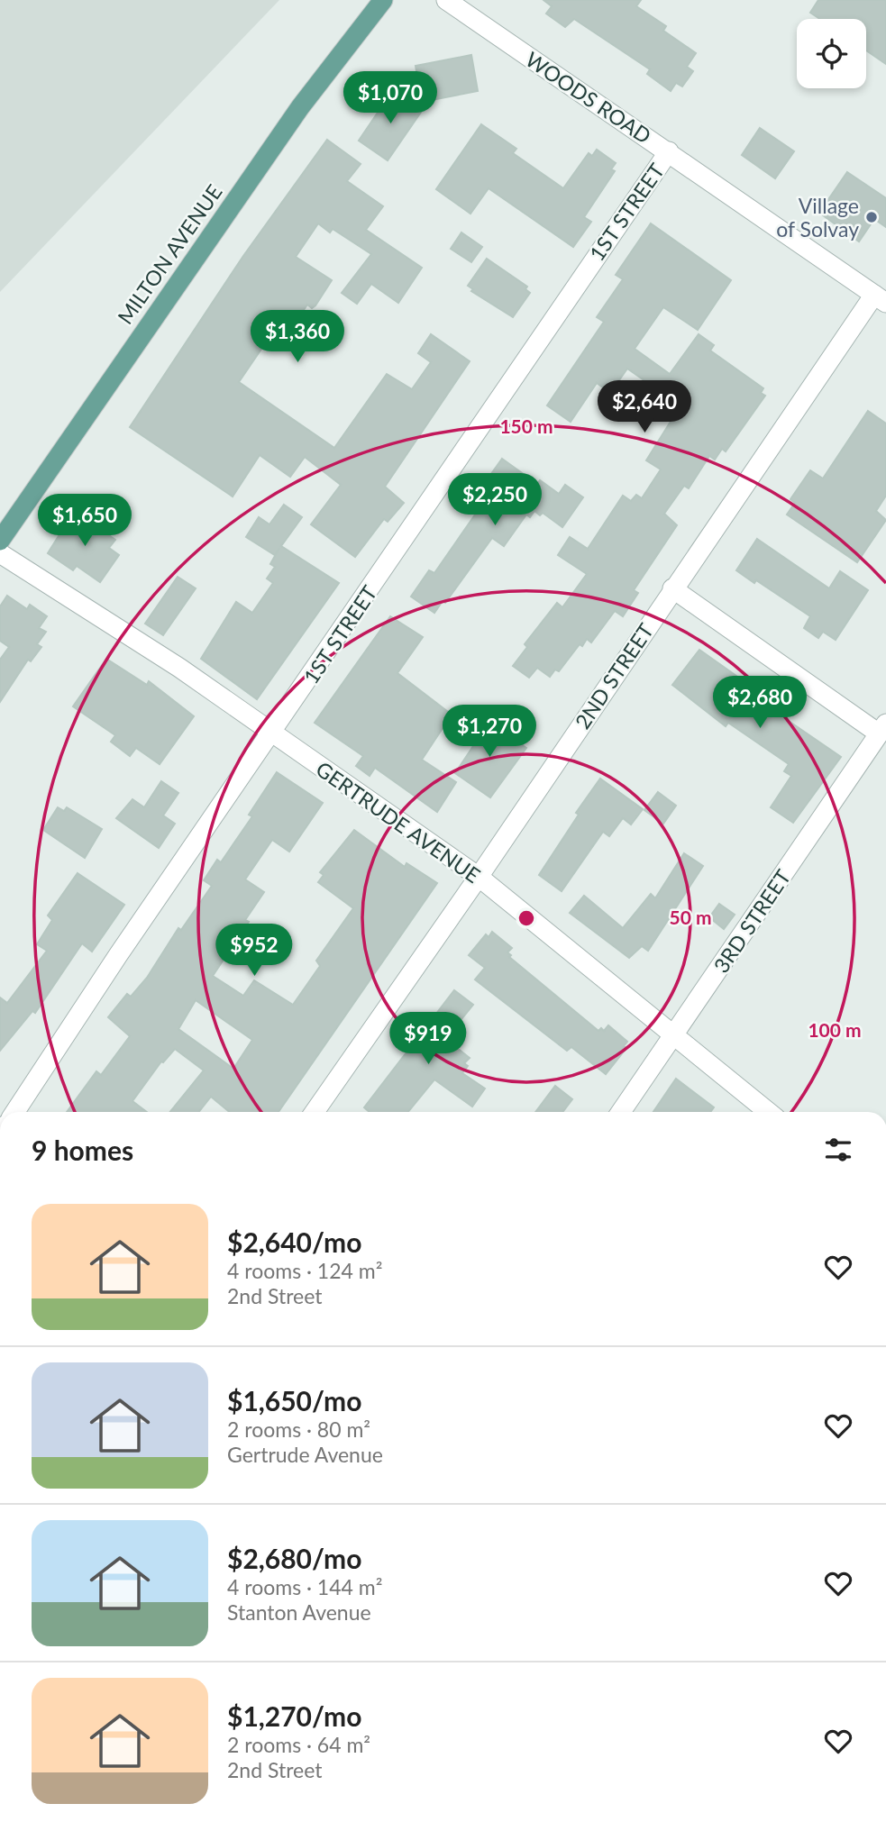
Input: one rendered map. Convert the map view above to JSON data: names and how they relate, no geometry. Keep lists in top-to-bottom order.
{
  "streets": {
    "main road": ["MILTON AVENUE"],
    "street": [
      "WOODS ROAD",
      "1ST STREET",
      "2ND STREET",
      "GERTRUDE AVENUE",
      "3RD STREET"
    ]
  },
  "crossings": [
    ["WOODS ROAD", "1ST STREET"],
    ["WOODS ROAD", "2ND STREET"],
    ["1ST STREET", "GERTRUDE AVENUE"],
    ["2ND STREET", "GERTRUDE AVENUE"],
    ["GERTRUDE AVENUE", "3RD STREET"]
  ],
  "places": ["Village of Solvay"],
  "page": {
    "price": [
      "$1,070",
      "$1,360",
      "$2,640",
      "$2,250",
      "$1,650",
      "$2,680",
      "$1,270",
      "$952",
      "$919"
    ],
    "heading": "9 homes",
    "list": [
      {
        "name": "$2,640/mo",
        "note": "4 rooms · 124 m² · 2nd Street"
      },
      {
        "name": "$1,650/mo",
        "note": "2 rooms · 80 m² · Gertrude Avenue"
      },
      {
        "name": "$2,680/mo",
        "note": "4 rooms · 144 m² · Stanton Avenue"
      },
      {
        "name": "$1,270/mo",
        "note": "2 rooms · 64 m² · 2nd Street"
      }
    ]
  },
  "rings": ["150 m", "50 m", "100 m"]
}
